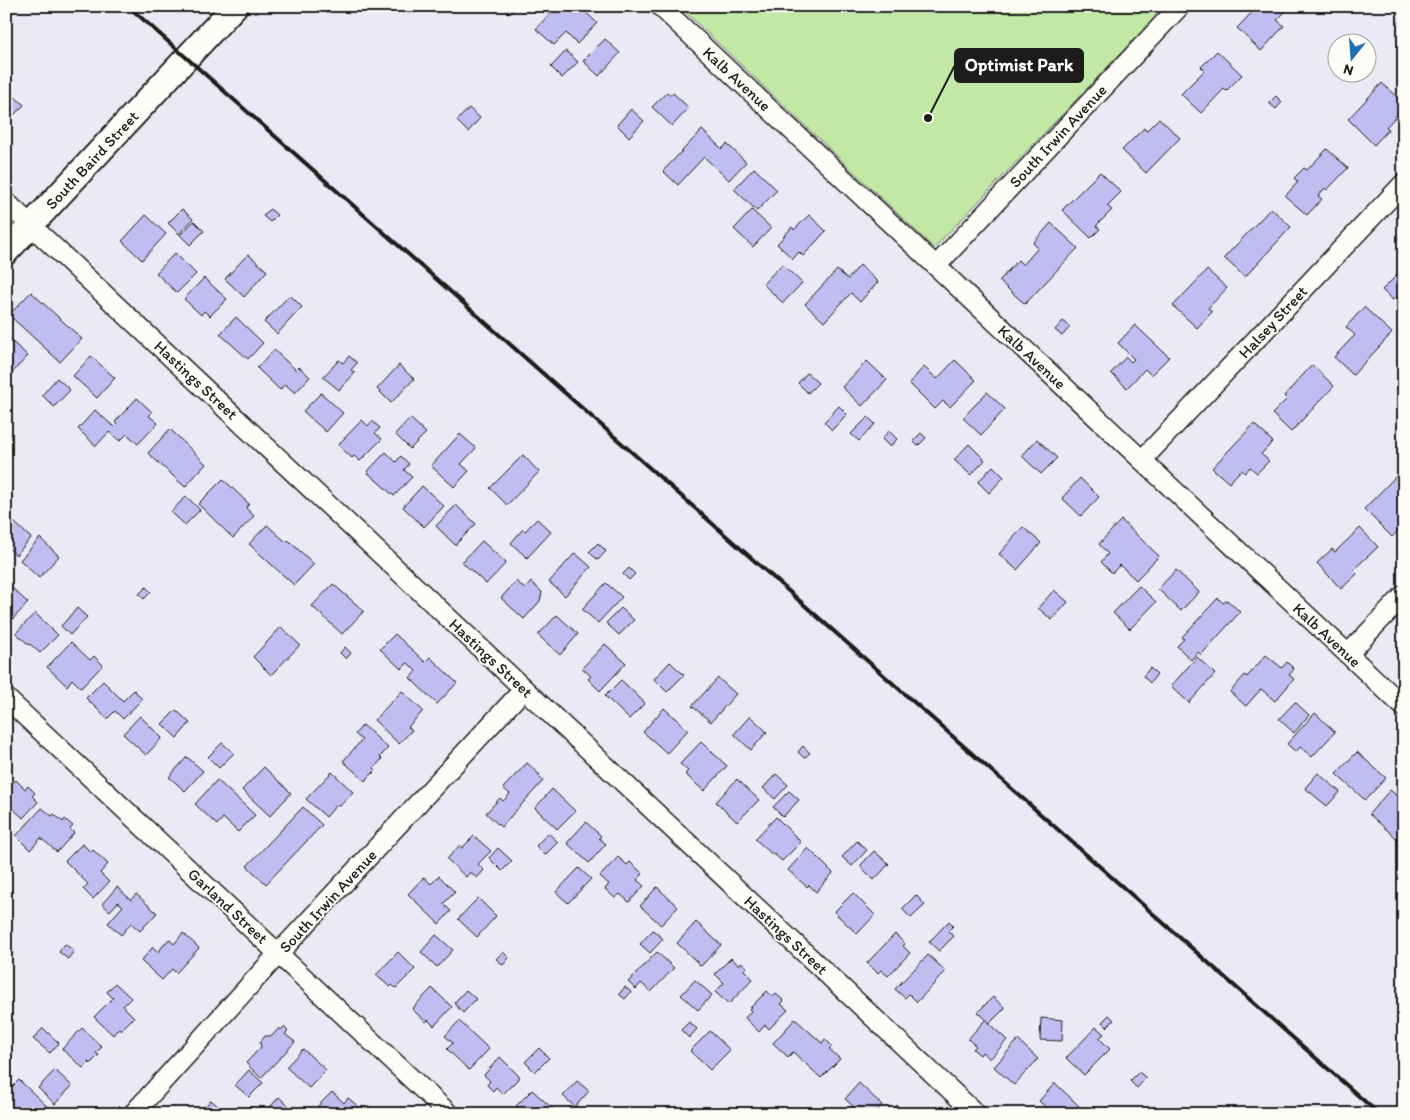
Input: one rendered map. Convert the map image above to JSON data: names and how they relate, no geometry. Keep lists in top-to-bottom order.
{
  "streets": {
    "street": [
      "Kalb Avenue",
      "South Irwin Avenue",
      "South Baird Street",
      "Halsey Street",
      "Hastings Street",
      "Garland Street"
    ]
  },
  "crossings": [
    ["Kalb Avenue", "South Irwin Avenue"],
    ["Kalb Avenue", "Halsey Street"],
    ["South Irwin Avenue", "Hastings Street"],
    ["South Irwin Avenue", "Garland Street"],
    ["South Baird Street", "Hastings Street"]
  ],
  "places": ["Optimist Park"],
  "north": "bottom"
}
